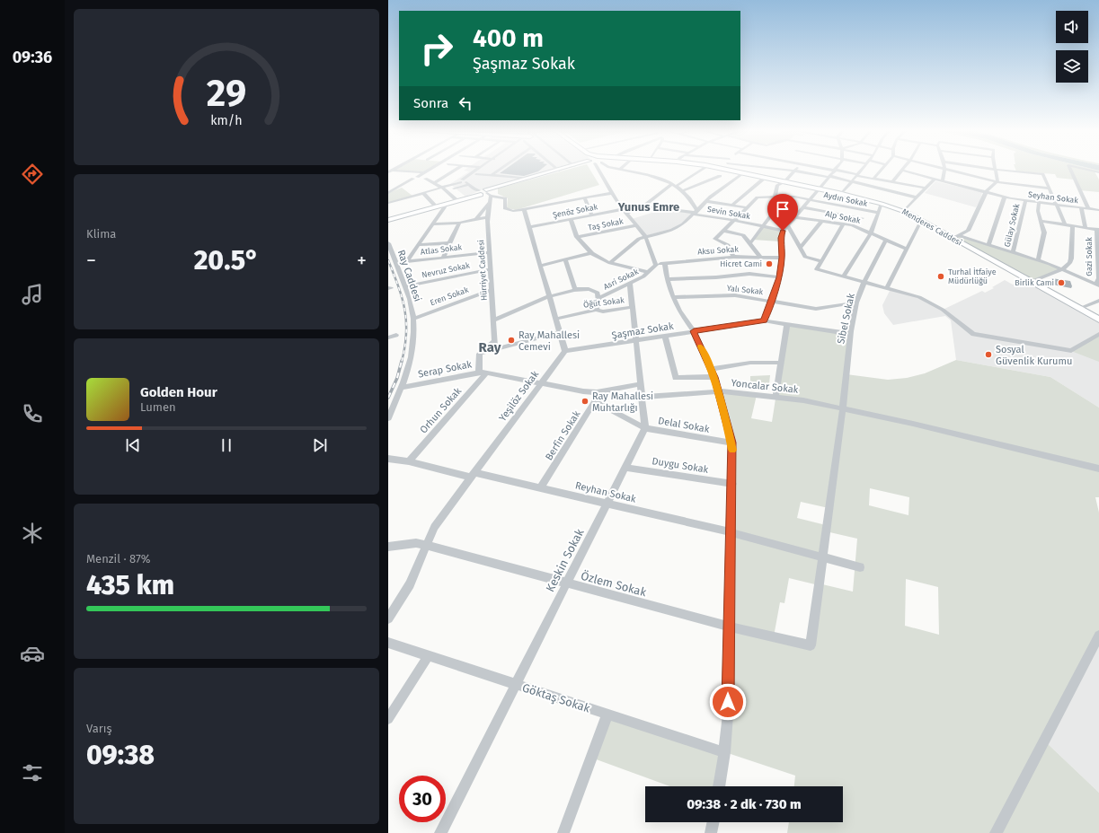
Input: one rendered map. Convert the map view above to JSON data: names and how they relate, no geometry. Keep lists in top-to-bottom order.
{
  "streets": {
    "street": [
      "Seyhan Sokak",
      "Aydın Sokak",
      "Şenöz Sokak",
      "Sevin Sokak",
      "Alp Sokak",
      "Taş Sokak",
      "Gülay Sokak",
      "Menderes Caddesi",
      "Atlas Sokak",
      "Aksu Sokak",
      "Gazi Sokak",
      "Nevruz Sokak",
      "Hürriyet Caddesi",
      "Ray Caddesi",
      "Asri Sokak",
      "Yalı Sokak",
      "Eren Sokak",
      "Öğüt Sokak",
      "Sibel Sokak",
      "Şaşmaz Sokak",
      "Serap Sokak",
      "Yoncalar Sokak",
      "Yeşilöz Sokak",
      "Orhun Sokak",
      "Delal Sokak",
      "Berfin Sokak",
      "Duygu Sokak",
      "Reyhan Sokak",
      "Keskin Sokak",
      "Özlem Sokak",
      "Göktaş Sokak"
    ]
  },
  "crossings": [
    ["Seyhan Sokak", "Gülay Sokak"],
    ["Aydın Sokak", "Sevin Sokak"],
    ["Şenöz Sokak", "Sevin Sokak"],
    ["Sevin Sokak", "Alp Sokak"],
    ["Alp Sokak", "Sibel Sokak"],
    ["Atlas Sokak", "Hürriyet Caddesi"],
    ["Atlas Sokak", "Ray Caddesi"],
    ["Aksu Sokak", "Asri Sokak"],
    ["Nevruz Sokak", "Hürriyet Caddesi"],
    ["Nevruz Sokak", "Ray Caddesi"],
    ["Hürriyet Caddesi", "Eren Sokak"],
    ["Ray Caddesi", "Eren Sokak"],
    ["Ray Caddesi", "Serap Sokak"],
    ["Yalı Sokak", "Sibel Sokak"],
    ["Sibel Sokak", "Şaşmaz Sokak"],
    ["Sibel Sokak", "Yoncalar Sokak"],
    ["Sibel Sokak", "Reyhan Sokak"],
    ["Sibel Sokak", "Özlem Sokak"],
    ["Şaşmaz Sokak", "Yeşilöz Sokak"],
    ["Serap Sokak", "Yeşilöz Sokak"],
    ["Serap Sokak", "Orhun Sokak"],
    ["Serap Sokak", "Berfin Sokak"],
    ["Yeşilöz Sokak", "Reyhan Sokak"],
    ["Yeşilöz Sokak", "Özlem Sokak"],
    ["Orhun Sokak", "Reyhan Sokak"],
    ["Delal Sokak", "Berfin Sokak"],
    ["Delal Sokak", "Keskin Sokak"],
    ["Berfin Sokak", "Reyhan Sokak"],
    ["Duygu Sokak", "Keskin Sokak"],
    ["Reyhan Sokak", "Keskin Sokak"],
    ["Reyhan Sokak", "Özlem Sokak"],
    ["Keskin Sokak", "Özlem Sokak"],
    ["Keskin Sokak", "Göktaş Sokak"]
  ],
  "districts": ["Yunus Emre", "Ray"],
  "places": [
    "Hicret Cami",
    "Turhal İtfaiye Müdürlüğü",
    "Birlik Cami",
    "Ray Mahallesi Cemevi",
    "Sosyal Güvenlik Kurumu",
    "Ray Mahallesi Muhtarlığı"
  ],
  "page": {
    "tabs": "09:36",
    "turn": ["400 m", "Şaşmaz Sokak"],
    "then": "Sonra",
    "tile": [
      "Klima",
      ["Menzil · 87%", "435 km"],
      ["Varış", "09:38"]
    ],
    "heat": ["−", "20.5°", "+"],
    "song": ["Golden Hour", "Lumen"],
    "limit": "30",
    "trip": "09:38 · 2 dk · 730 m",
    "gauge": ["29", "km/h"]
  }
}
